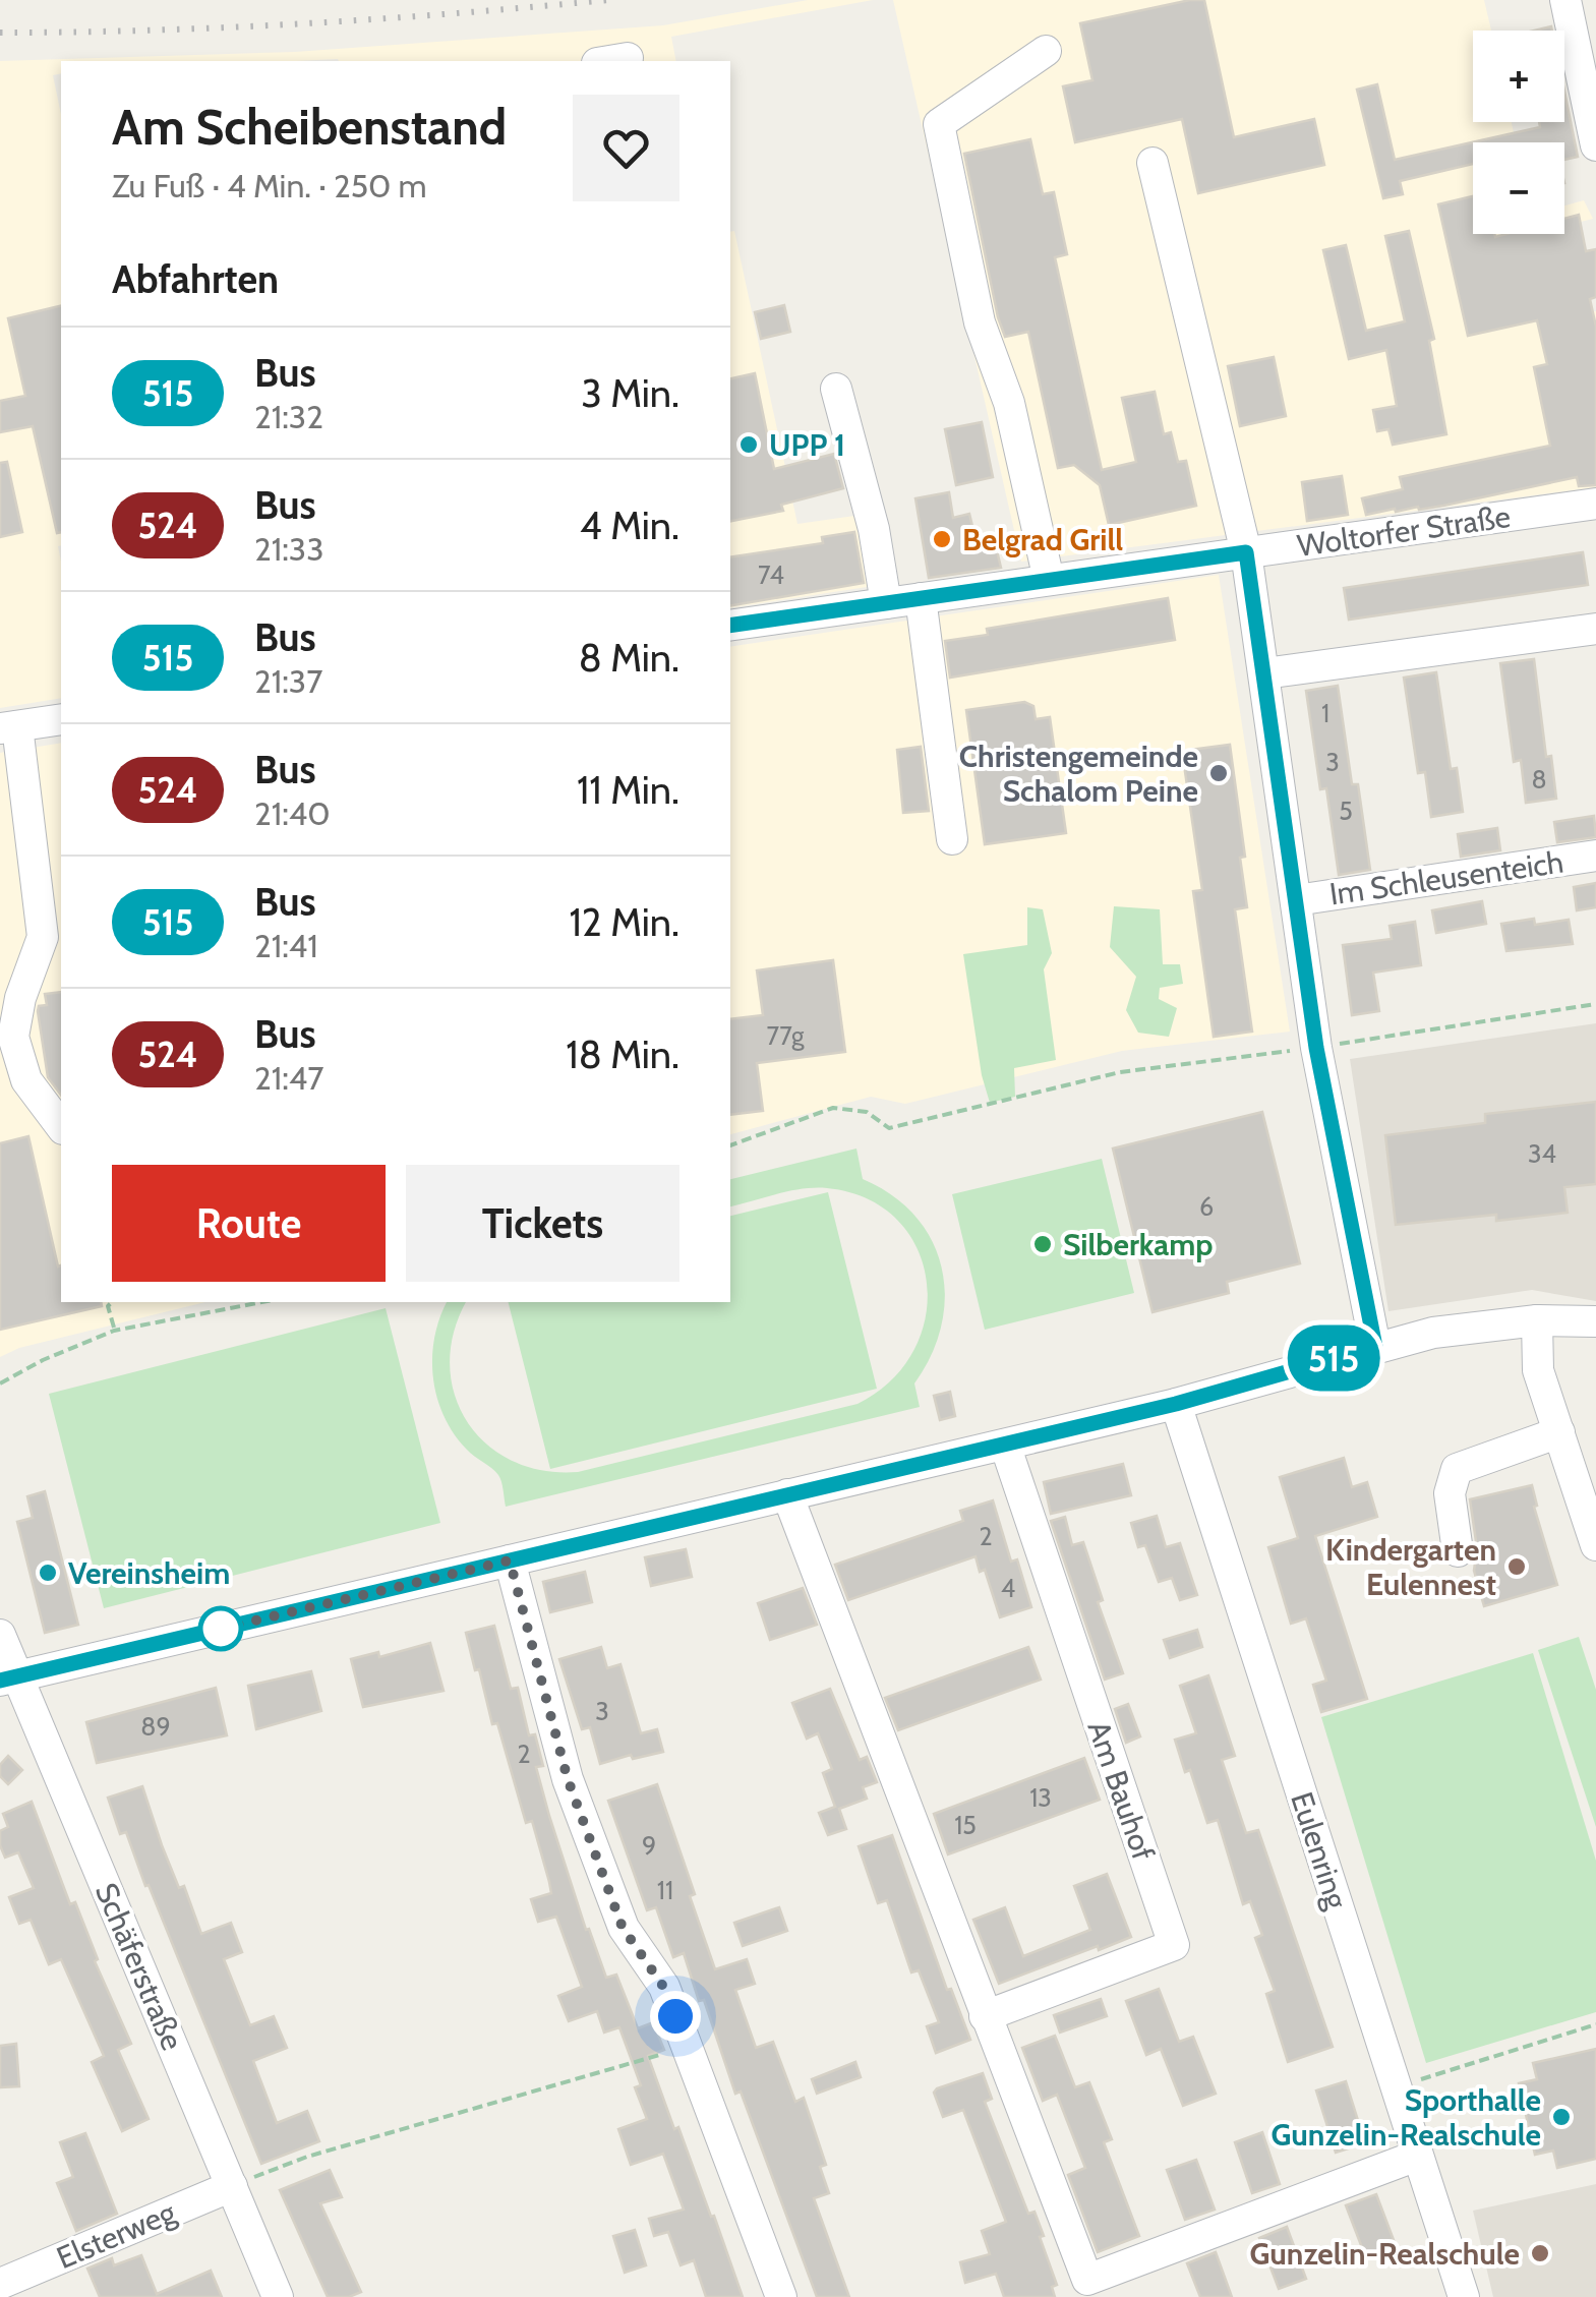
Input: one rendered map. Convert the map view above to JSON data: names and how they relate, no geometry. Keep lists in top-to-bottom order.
{
  "streets": {
    "street": [
      "Woltorfer Straße",
      "Im Schleusenteich",
      "Am Bauhof",
      "Eulenring",
      "Schäferstraße",
      "Elsterweg"
    ]
  },
  "crossings": [
    ["Schäferstraße", "Elsterweg"]
  ],
  "places": [
    "UPP 1",
    "Belgrad Grill",
    "Christengemeinde Schalom Peine",
    "Silberkamp",
    "Kindergarten Eulennest",
    "Vereinsheim",
    "Sporthalle Gunzelin-Realschule",
    "Gunzelin-Realschule"
  ],
  "lines": ["bus line 515"],
  "house_numbers": [
    "74",
    "1",
    "3",
    "8",
    "5",
    "77g",
    "34",
    "6",
    "2",
    "4",
    "3",
    "89",
    "2",
    "13",
    "15",
    "9",
    "11"
  ],
  "page": {
    "on_map": "515",
    "map_buttons": ["+", "−"],
    "heading": [
      ["Am Scheibenstand", "Zu Fuß · 4 Min. · 250 m"],
      "Abfahrten"
    ],
    "list": [
      {
        "mark": "515",
        "name": "Bus",
        "note": "21:32",
        "value": "3 Min."
      },
      {
        "mark": "524",
        "name": "Bus",
        "note": "21:33",
        "value": "4 Min."
      },
      {
        "mark": "515",
        "name": "Bus",
        "note": "21:37",
        "value": "8 Min."
      },
      {
        "mark": "524",
        "name": "Bus",
        "note": "21:40",
        "value": "11 Min."
      },
      {
        "mark": "515",
        "name": "Bus",
        "note": "21:41",
        "value": "12 Min."
      },
      {
        "mark": "524",
        "name": "Bus",
        "note": "21:47",
        "value": "18 Min."
      }
    ],
    "buttons": ["Route", "Tickets"]
  }
}
